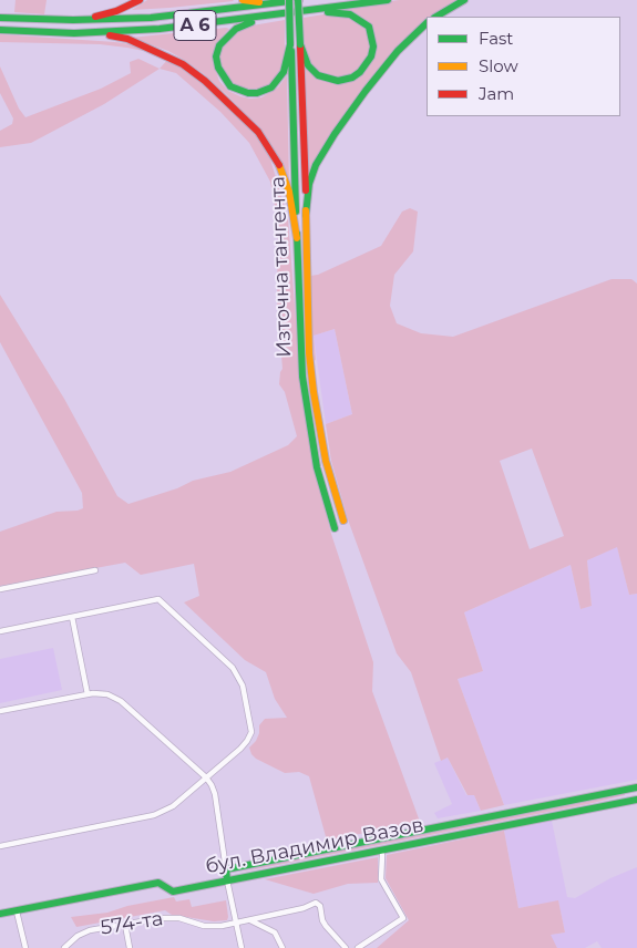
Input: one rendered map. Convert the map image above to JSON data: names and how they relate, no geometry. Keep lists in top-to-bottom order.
{
  "streets": {
    "main road": ["A 6", "Източна тангента", "бул. Владимир Вазов"],
    "street": ["574-та"]
  },
  "crossings": [
    ["A 6", "Източна тангента"]
  ],
  "legend": ["Fast", "Slow", "Jam"]
}
